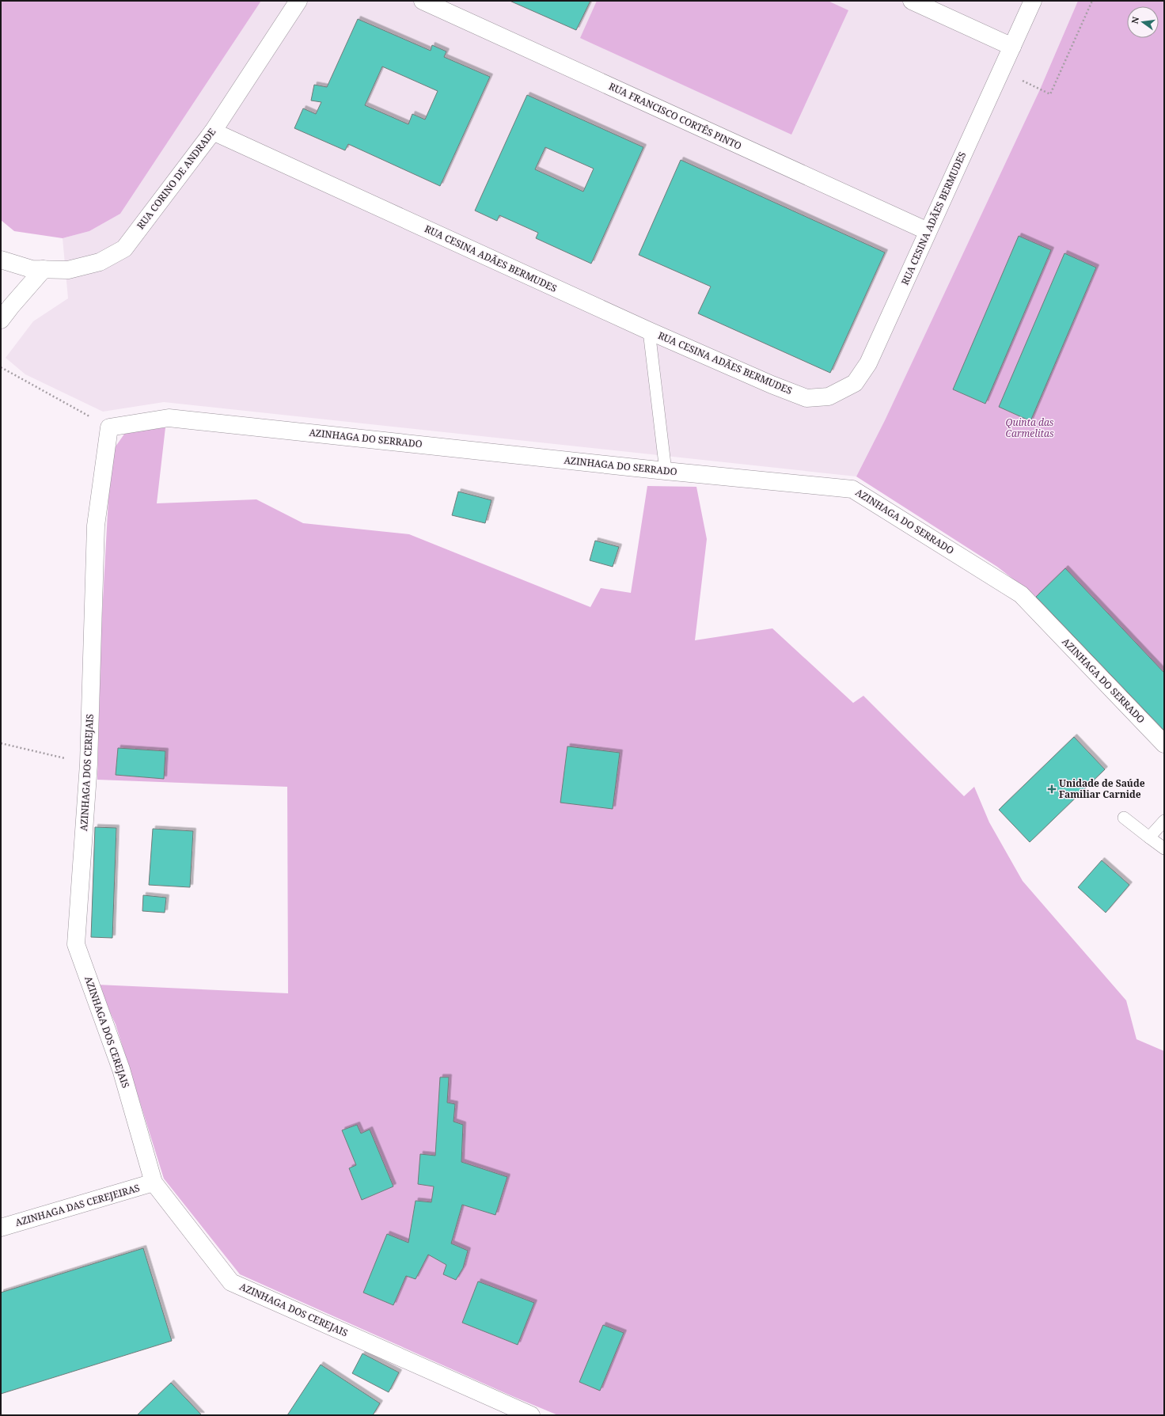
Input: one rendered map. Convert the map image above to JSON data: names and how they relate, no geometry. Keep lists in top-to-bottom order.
{
  "streets": {
    "street": [
      "RUA FRANCISCO CORTÊS PINTO",
      "RUA CORINO DE ANDRADE",
      "RUA CESINA ADÃES BERMUDES",
      "AZINHAGA DO SERRADO",
      "AZINHAGA DOS CEREJAIS",
      "AZINHAGA DAS CEREJEIRAS"
    ]
  },
  "crossings": [
    ["RUA FRANCISCO CORTÊS PINTO", "RUA CESINA ADÃES BERMUDES"],
    ["RUA CORINO DE ANDRADE", "RUA CESINA ADÃES BERMUDES"],
    ["AZINHAGA DO SERRADO", "AZINHAGA DOS CEREJAIS"],
    ["AZINHAGA DOS CEREJAIS", "AZINHAGA DAS CEREJEIRAS"]
  ],
  "parks": ["Quinta das Carmelitas"],
  "places": {
    "health": ["Unidade de Saúde Familiar Carnide"]
  },
  "north": "left"
}
